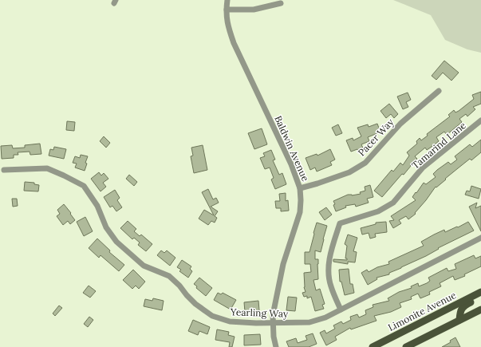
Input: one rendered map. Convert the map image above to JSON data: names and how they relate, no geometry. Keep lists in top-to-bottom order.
{
  "streets": {
    "main road": ["Limonite Avenue"],
    "street": [
      "Pacer Way",
      "Tamarind Lane",
      "Baldwin Avenue",
      "Yearling Way"
    ]
  },
  "crossings": [
    ["Pacer Way", "Baldwin Avenue"],
    ["Tamarind Lane", "Yearling Way"],
    ["Baldwin Avenue", "Yearling Way"]
  ]
}
